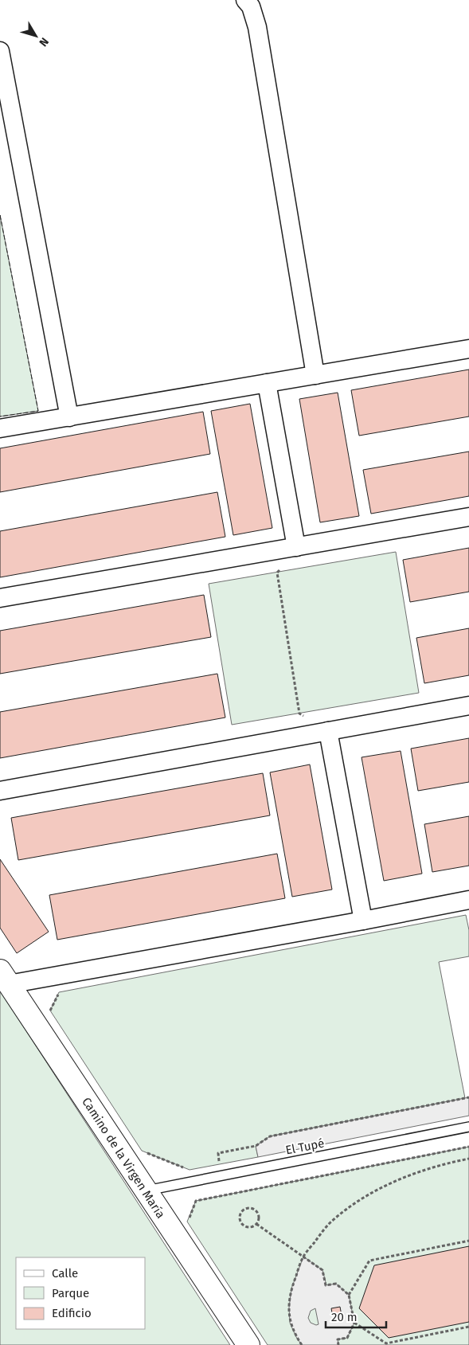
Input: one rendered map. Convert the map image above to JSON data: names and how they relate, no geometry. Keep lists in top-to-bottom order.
{
  "streets": {
    "street": ["Camino de la Virgen María"],
    "lane": ["El Tupé"]
  },
  "crossings": [
    ["El Tupé", "Camino de la Virgen María"]
  ],
  "legend": ["Calle", "Parque", "Edificio"],
  "scale_bar": "20 m",
  "north": "bottom right"
}
